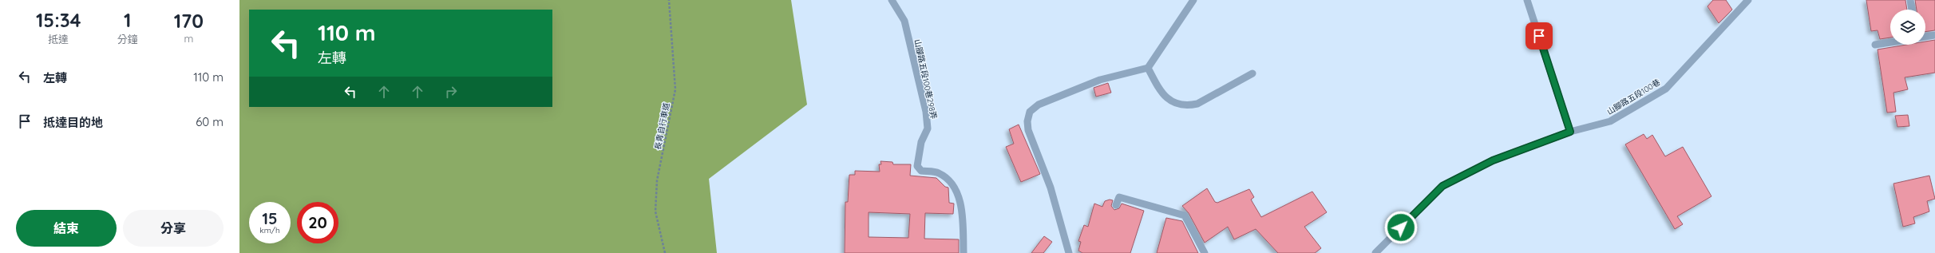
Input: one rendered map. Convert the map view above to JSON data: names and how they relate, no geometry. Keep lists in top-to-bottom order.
{
  "streets": {
    "lane": ["山腳路五段100巷298弄", "山腳路五段100巷"],
    "path": ["長青自行車道"]
  },
  "page": {
    "eta": [
      "15:34",
      "抵達",
      "1",
      "分鐘",
      "170",
      "m"
    ],
    "turn": ["110 m", "左轉"],
    "list": [
      {
        "name": "左轉",
        "value": "110 m"
      },
      {
        "name": "抵達目的地",
        "value": "60 m"
      }
    ],
    "speed": "15 km/h",
    "limit": "20",
    "buttons": ["結束", "分享"]
  }
}
